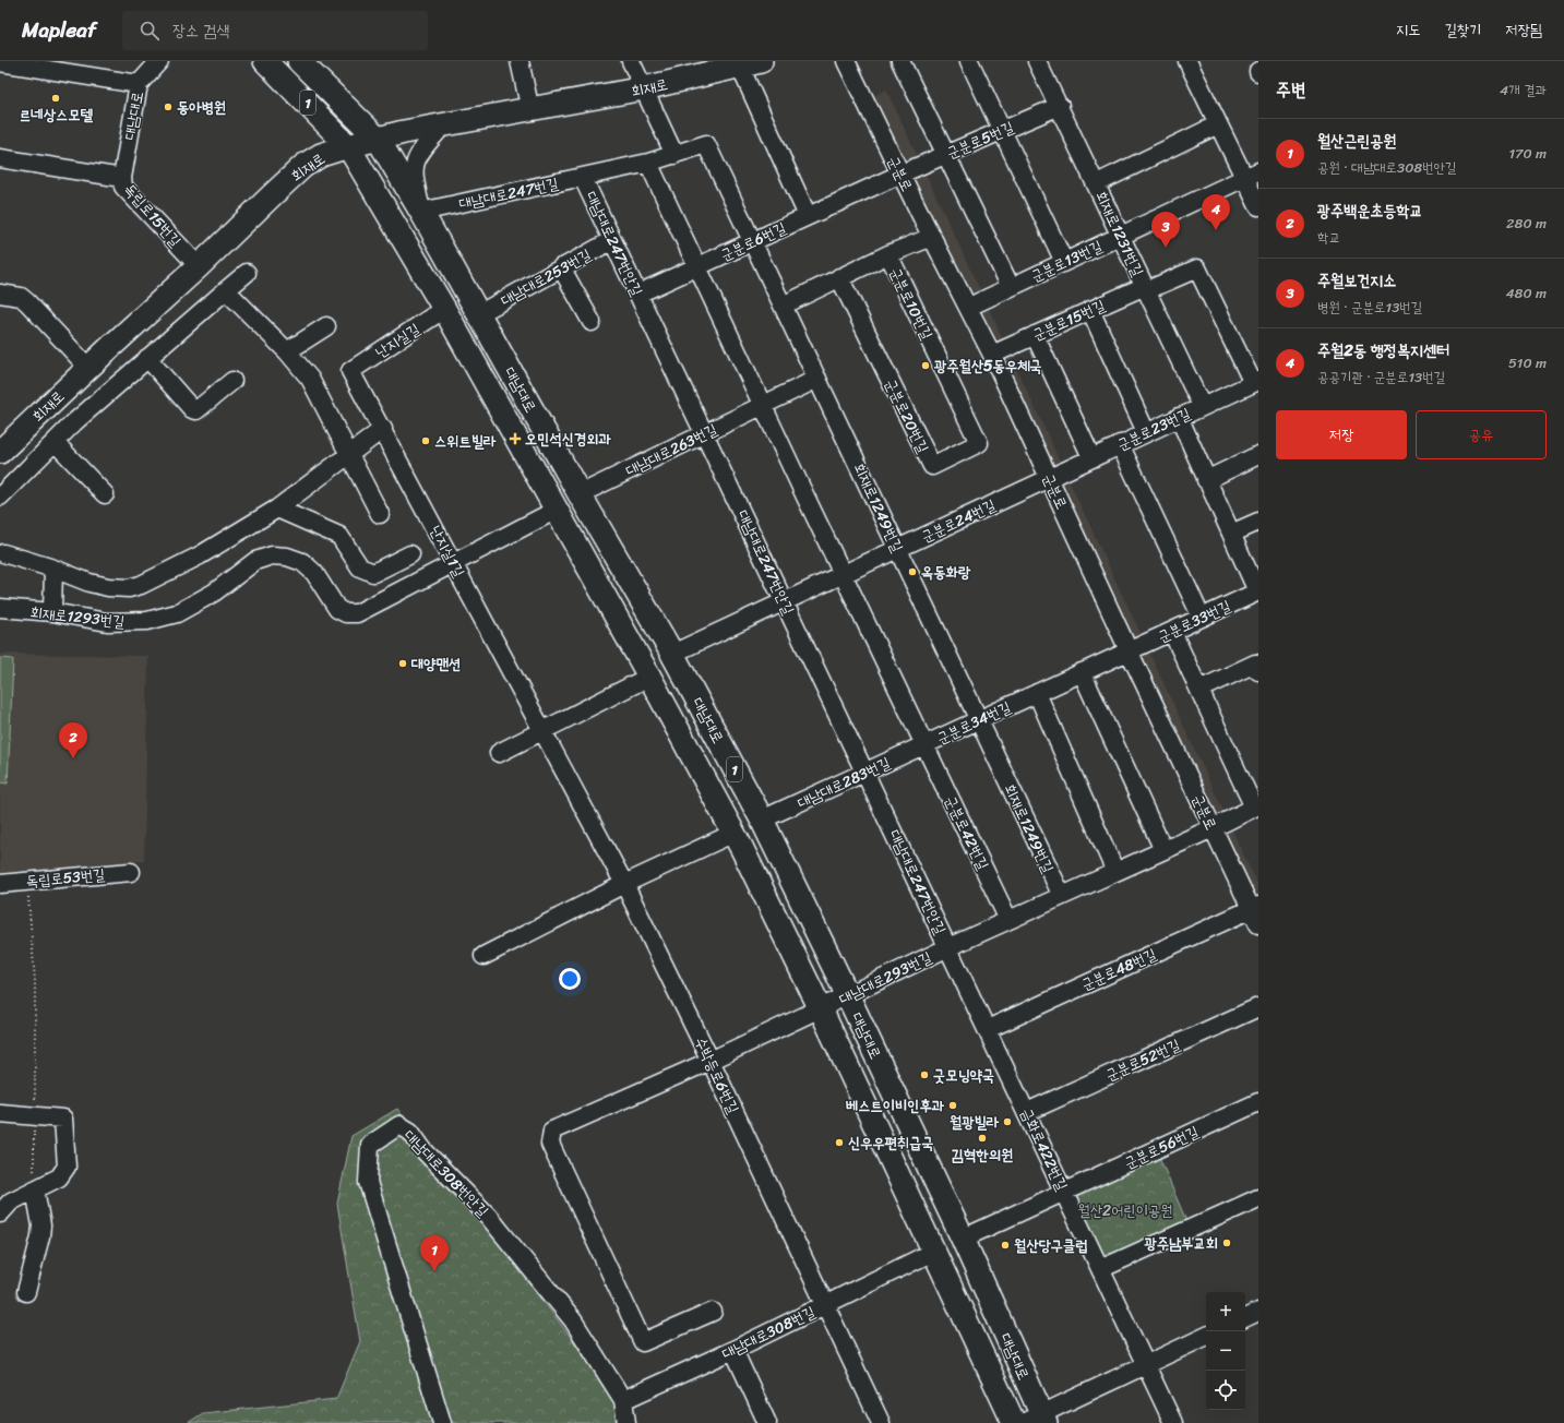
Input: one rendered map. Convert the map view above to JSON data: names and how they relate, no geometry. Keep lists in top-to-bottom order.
{
  "streets": {
    "main road": ["회재로", "1", "대남대로"],
    "street": [
      "군분로5번길",
      "군분로",
      "대남대로247번길",
      "독립로15번길",
      "회재로1231번길",
      "군분로6번길",
      "대남대로247번안길",
      "군분로13번길",
      "대남대로253번길",
      "군분로10번길",
      "군분로15번길",
      "난지실길",
      "군분로20번길",
      "군분로23번길",
      "대남대로263번길",
      "회재로1249번길",
      "군분로24번길",
      "난지실1길",
      "회재로1293번길",
      "군분로33번길",
      "군분로34번길",
      "대남대로283번길",
      "군분로42번길",
      "독립로53번길",
      "군분로48번길",
      "대남대로293번길",
      "군분로52번길",
      "수박등로6번길",
      "군분로56번길",
      "금화로422번길",
      "대남대로308번안길",
      "대남대로308번길"
    ]
  },
  "crossings": [
    ["회재로", "대남대로"],
    ["회재로", "독립로15번길"],
    ["회재로", "군분로6번길"],
    ["대남대로", "대남대로247번길"],
    ["대남대로", "독립로15번길"],
    ["대남대로", "대남대로253번길"],
    ["대남대로", "난지실길"],
    ["대남대로", "대남대로263번길"],
    ["대남대로", "군분로24번길"],
    ["대남대로", "대남대로283번길"],
    ["대남대로", "대남대로293번길"],
    ["대남대로", "군분로56번길"],
    ["대남대로", "대남대로308번길"],
    ["군분로5번길", "군분로"],
    ["군분로5번길", "회재로1231번길"],
    ["군분로5번길", "군분로6번길"],
    ["군분로", "군분로6번길"],
    ["군분로", "군분로13번길"],
    ["군분로", "군분로10번길"],
    ["군분로", "군분로15번길"],
    ["군분로", "군분로23번길"],
    ["군분로", "군분로24번길"],
    ["군분로", "군분로33번길"],
    ["군분로", "군분로34번길"],
    ["군분로", "군분로48번길"],
    ["대남대로247번길", "대남대로247번안길"],
    ["대남대로247번길", "회재로1249번길"],
    ["회재로1231번길", "군분로13번길"],
    ["회재로1231번길", "군분로15번길"],
    ["회재로1231번길", "군분로23번길"],
    ["군분로6번길", "대남대로247번안길"],
    ["군분로6번길", "회재로1249번길"],
    ["대남대로247번안길", "대남대로253번길"],
    ["대남대로247번안길", "대남대로263번길"],
    ["대남대로247번안길", "군분로24번길"],
    ["대남대로247번안길", "대남대로283번길"],
    ["대남대로247번안길", "대남대로293번길"],
    ["대남대로247번안길", "금화로422번길"],
    ["군분로10번길", "군분로20번길"],
    ["군분로10번길", "회재로1249번길"],
    ["군분로15번길", "군분로23번길"],
    ["난지실길", "난지실1길"],
    ["군분로23번길", "군분로24번길"],
    ["대남대로263번길", "회재로1249번길"],
    ["회재로1249번길", "군분로24번길"],
    ["회재로1249번길", "군분로34번길"],
    ["군분로24번길", "군분로34번길"],
    ["난지실1길", "회재로1293번길"],
    ["난지실1길", "수박등로6번길"],
    ["군분로33번길", "군분로34번길"],
    ["군분로34번길", "대남대로283번길"],
    ["군분로34번길", "군분로42번길"],
    ["대남대로283번길", "군분로42번길"],
    ["군분로48번길", "금화로422번길"],
    ["대남대로293번길", "수박등로6번길"],
    ["대남대로293번길", "금화로422번길"],
    ["군분로52번길", "금화로422번길"],
    ["수박등로6번길", "대남대로308번길"],
    ["군분로56번길", "금화로422번길"],
    ["대남대로308번안길", "대남대로308번길"]
  ],
  "parks": ["월산2어린이공원"],
  "places": {
    "other": [
      "르네상스모텔",
      "동아병원",
      "광주월산5동우체국",
      "스위트빌라",
      "옥동화랑",
      "대양맨션",
      "굿모닝약국",
      "베스트이비인후과",
      "월광빌라",
      "김혁한의원",
      "신우우편취급국",
      "광주남부교회",
      "월산당구클럽"
    ],
    "health": ["오민석신경외과"]
  },
  "page": {
    "header": "Mapleaf",
    "search": "장소 검색",
    "nav": ["지도", "길찾기", "저장됨"],
    "heading": ["주변", "4개 결과"],
    "list": [
      {
        "mark": "1",
        "name": "월산근린공원",
        "note": "공원 · 대남대로308번안길",
        "value": "170 m"
      },
      {
        "mark": "2",
        "name": "광주백운초등학교",
        "note": "학교",
        "value": "280 m"
      },
      {
        "mark": "3",
        "name": "주월보건지소",
        "note": "병원 · 군분로13번길",
        "value": "480 m"
      },
      {
        "mark": "4",
        "name": "주월2동 행정복지센터",
        "note": "공공기관 · 군분로13번길",
        "value": "510 m"
      }
    ],
    "pins": [
      "4",
      "3",
      "2",
      "1"
    ],
    "buttons": ["저장", "공유"],
    "map_buttons": ["+", "−"]
  }
}
